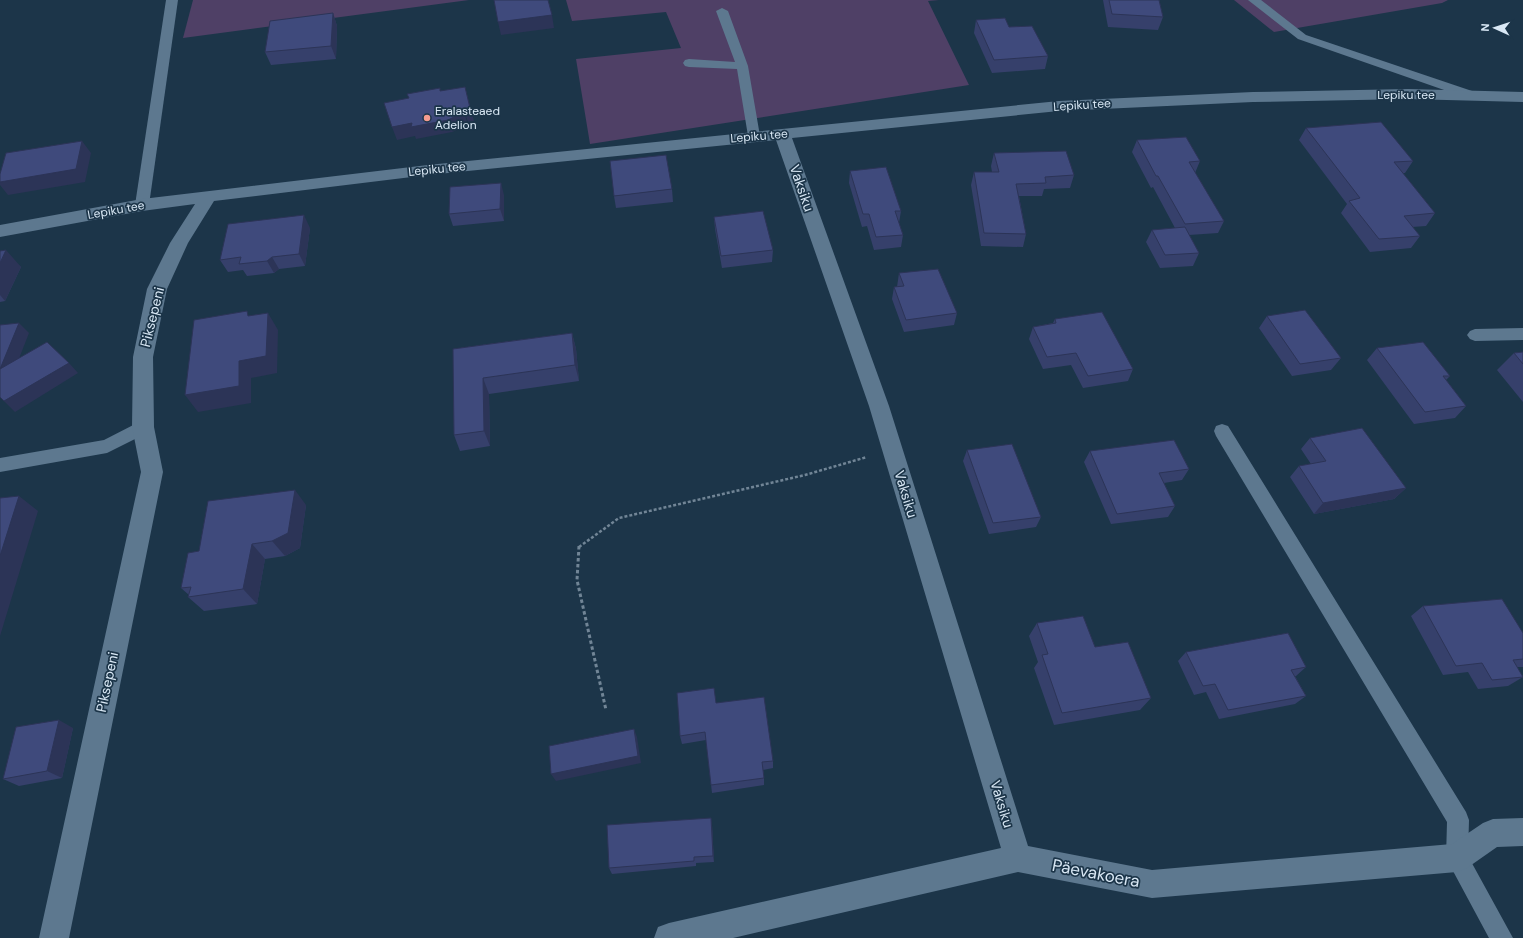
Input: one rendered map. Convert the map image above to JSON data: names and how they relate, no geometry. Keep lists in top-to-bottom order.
{
  "streets": {
    "street": [
      "Lepiku tee",
      "Vaksiku",
      "Piksepeni",
      "Päevakoera"
    ]
  },
  "crossings": [
    ["Lepiku tee", "Vaksiku"],
    ["Lepiku tee", "Piksepeni"],
    ["Vaksiku", "Päevakoera"]
  ],
  "places": ["Eralasteaed Adelion"],
  "north": "left"
}
